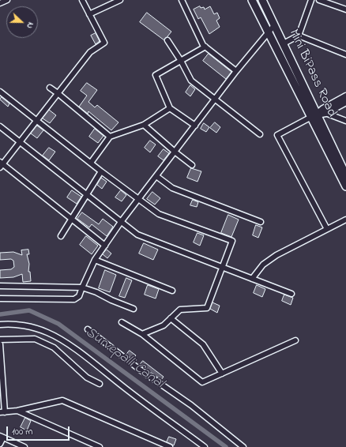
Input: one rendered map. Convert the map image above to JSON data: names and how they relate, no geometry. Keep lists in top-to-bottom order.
{
  "streets": {
    "main road": ["Mini BiPass Road"]
  },
  "water": ["Survepalli Canal"],
  "scale_bar": "100 m",
  "north": "right"
}
